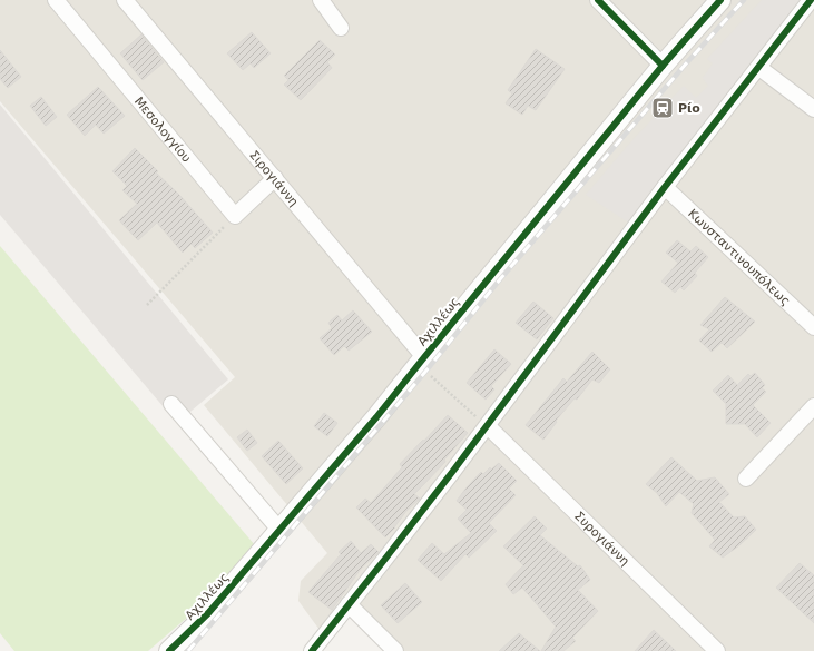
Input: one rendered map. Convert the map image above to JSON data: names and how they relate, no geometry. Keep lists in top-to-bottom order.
{
  "streets": {
    "street": [
      "Μεσολογγίου",
      "Σιρογιάννη",
      "Κωνσταντινουπόλεως",
      "Αχιλλέως",
      "Συρογιάννη"
    ]
  },
  "crossings": [
    ["Σιρογιάννη", "Αχιλλέως"]
  ],
  "places": {
    "station": ["Ρίο"]
  }
}
